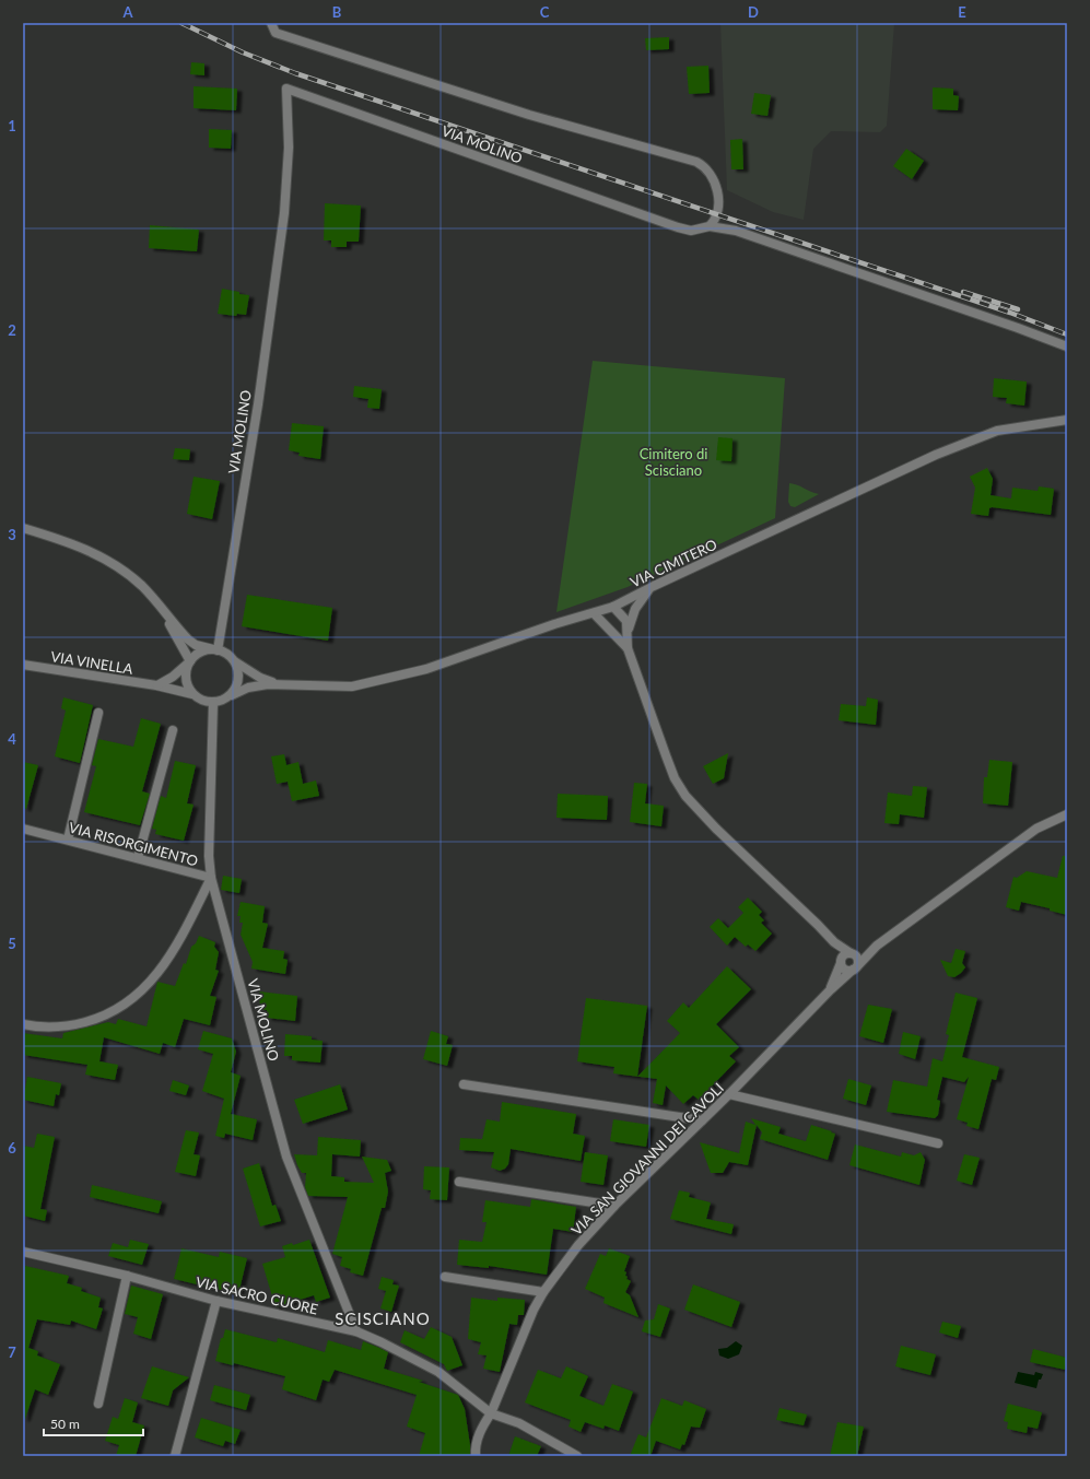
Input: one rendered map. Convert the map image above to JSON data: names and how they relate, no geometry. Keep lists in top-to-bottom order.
{
  "streets": {
    "street": [
      "VIA MOLINO",
      "VIA CIMITERO",
      "VIA VINELLA",
      "VIA RISORGIMENTO",
      "VIA SAN GIOVANNI DEI CAVOLI",
      "VIA SACRO CUORE"
    ]
  },
  "crossings": [
    ["VIA MOLINO", "VIA VINELLA"],
    ["VIA MOLINO", "VIA RISORGIMENTO"],
    ["VIA MOLINO", "VIA SACRO CUORE"],
    ["VIA SAN GIOVANNI DEI CAVOLI", "VIA SACRO CUORE"]
  ],
  "districts": ["SCISCIANO"],
  "parks": ["Cimitero di Scisciano"],
  "scale_bar": "50 m",
  "grid": {
    "columns": [
      "A",
      "B",
      "C",
      "D",
      "E"
    ],
    "rows": [
      "1",
      "2",
      "3",
      "4",
      "5",
      "6",
      "7"
    ]
  }
}
